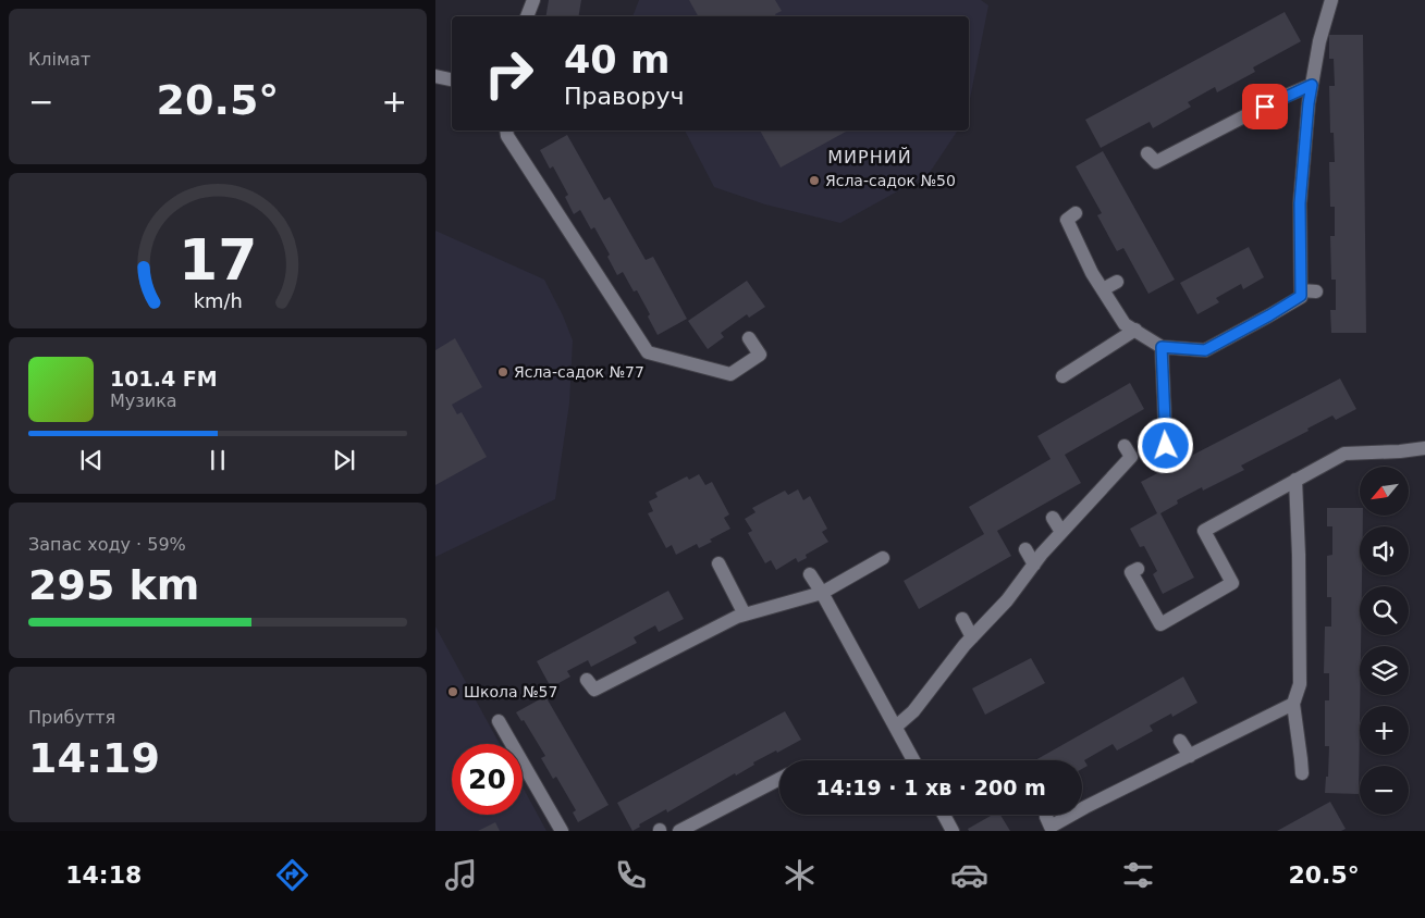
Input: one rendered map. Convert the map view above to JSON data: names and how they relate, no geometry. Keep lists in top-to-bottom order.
{
  "districts": ["МИРНИЙ"],
  "places": ["Ясла-садок №50", "Ясла-садок №77", "Школа №57"],
  "north": "bottom left",
  "page": {
    "tile": [
      "Клімат",
      ["Запас ходу · 59%", "295 km"],
      ["Прибуття", "14:19"]
    ],
    "turn": ["40 m", "Праворуч"],
    "heat": ["−", "20.5°", "+"],
    "song": ["101.4 FM", "Музика"],
    "map_buttons": ["+", "−"],
    "limit": "20",
    "trip": "14:19 · 1 хв · 200 m",
    "tabs": ["14:18", "20.5°"],
    "gauge": ["17", "km/h"]
  }
}
